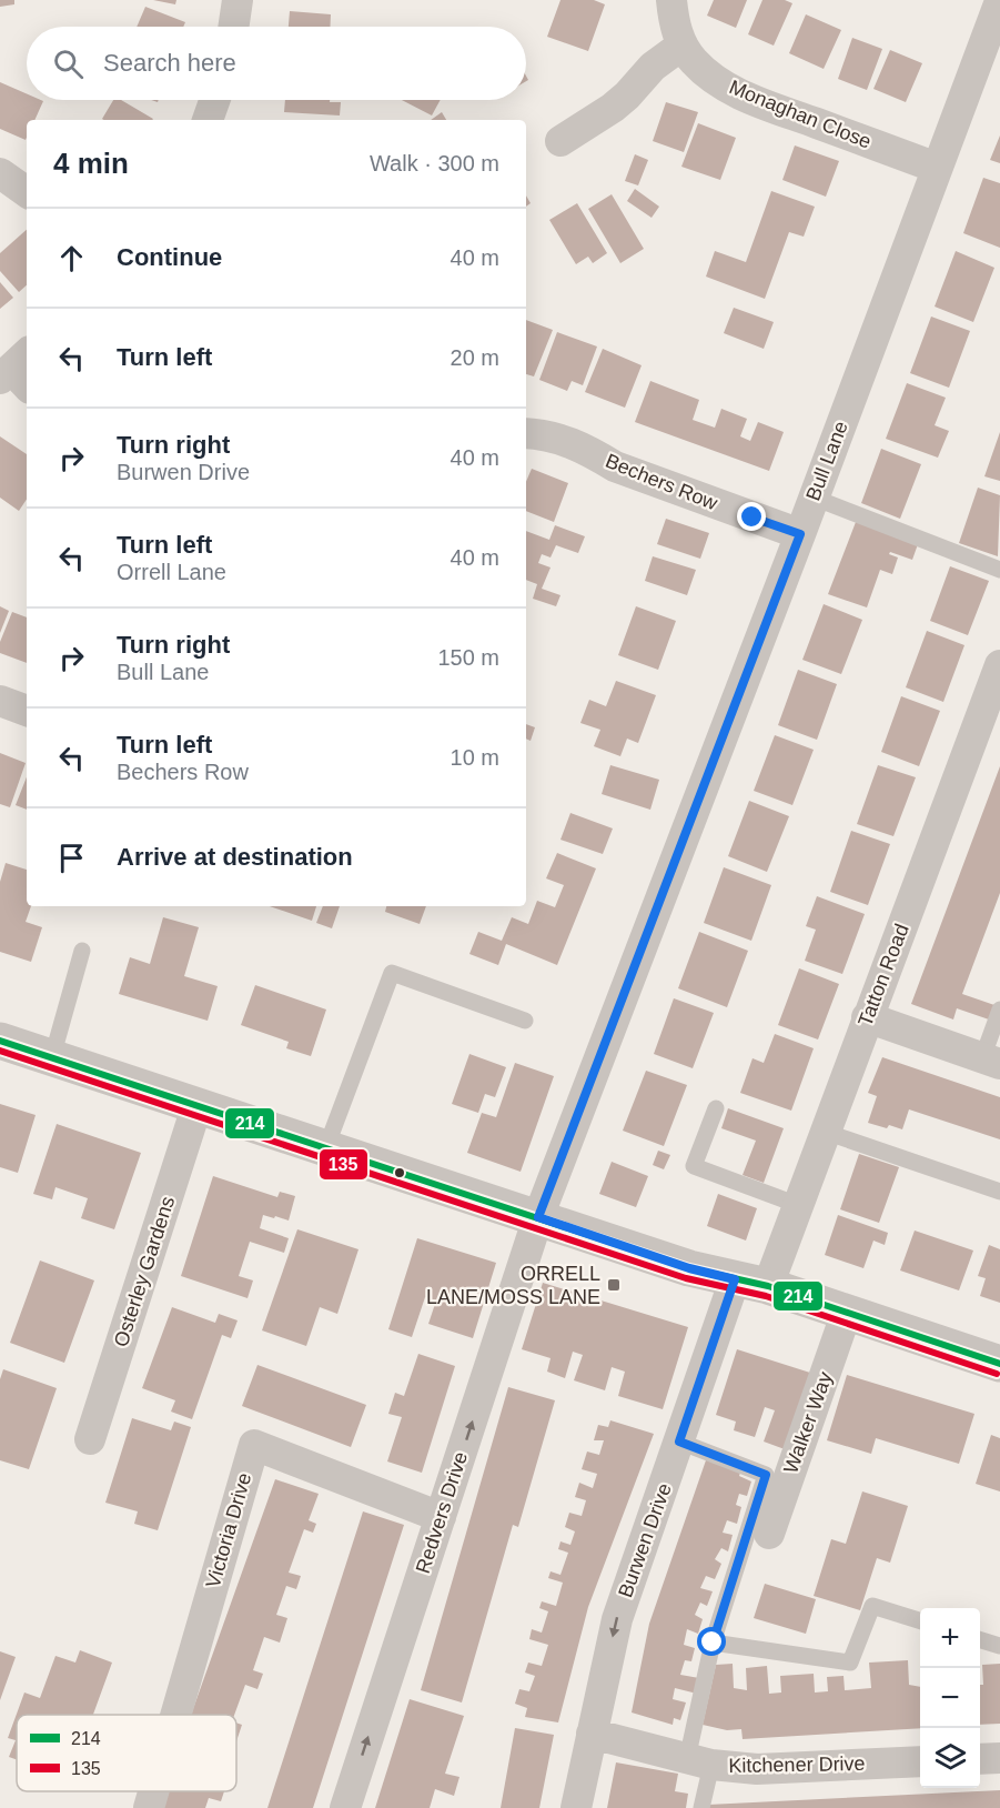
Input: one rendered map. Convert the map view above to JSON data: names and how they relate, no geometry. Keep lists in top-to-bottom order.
{
  "streets": {
    "street": [
      "Monaghan Close",
      "Bull Lane",
      "Bechers Row",
      "Tatton Road",
      "Osterley Gardens",
      "Walker Way",
      "Redvers Drive",
      "Victoria Drive",
      "Burwen Drive",
      "Kitchener Drive"
    ]
  },
  "crossings": [
    ["Monaghan Close", "Bull Lane"],
    ["Bull Lane", "Bechers Row"],
    ["Bull Lane", "Redvers Drive"],
    ["Tatton Road", "Burwen Drive"],
    ["Redvers Drive", "Victoria Drive"],
    ["Burwen Drive", "Kitchener Drive"]
  ],
  "one_way": ["Redvers Drive", "Burwen Drive"],
  "places": {
    "transit": ["ORRELL LANE/MOSS LANE"]
  },
  "lines": ["transit line 214", "transit line 135"],
  "legend": ["214", "135"],
  "page": {
    "search": "Search here",
    "heading": ["4 min", "Walk · 300 m"],
    "list": [
      ["Continue", "40 m"],
      ["Turn left", "20 m"],
      ["Turn right", "Burwen Drive", "40 m"],
      ["Turn left", "Orrell Lane", "40 m"],
      ["Turn right", "Bull Lane", "150 m"],
      ["Turn left", "Bechers Row", "10 m"],
      "Arrive at destination"
    ],
    "map_buttons": ["+", "−"]
  }
}
